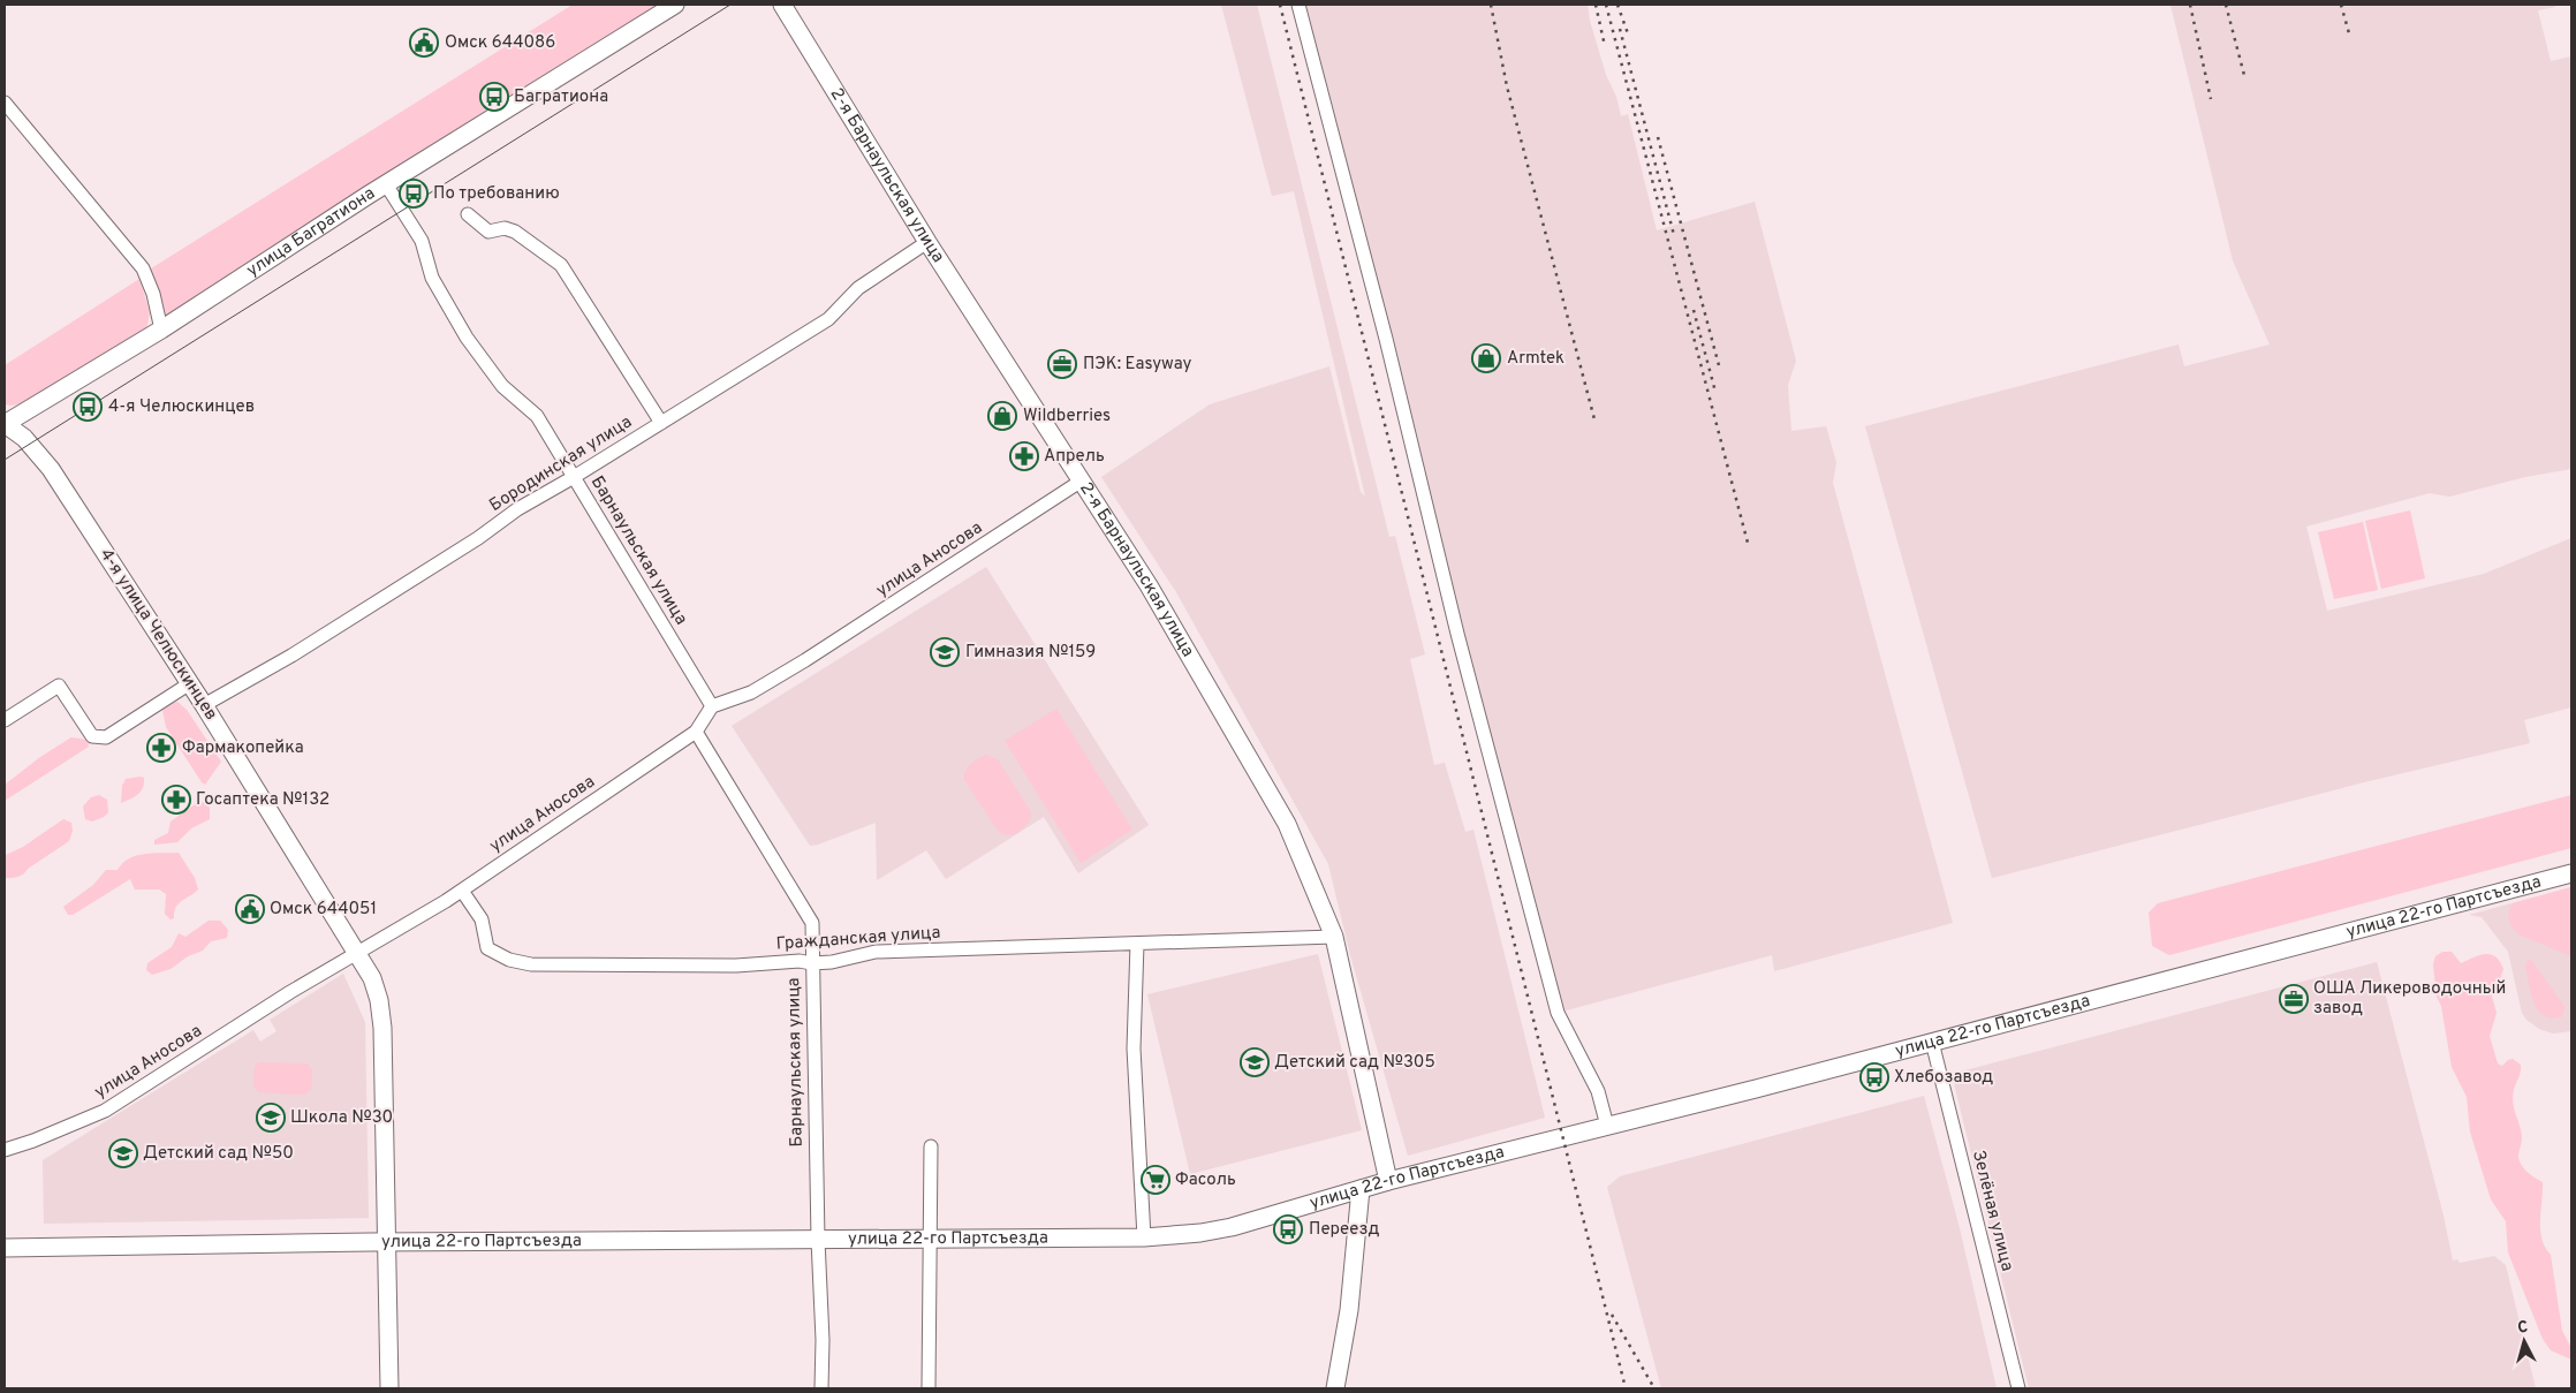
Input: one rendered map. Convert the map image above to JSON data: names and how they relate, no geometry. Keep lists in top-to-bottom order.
{
  "streets": {
    "main road": [
      "2-я Барнаульская улица",
      "улица Багратиона",
      "4-я улица Челюскинцев",
      "улица 22-го Партсъезда"
    ],
    "street": [
      "Бородинская улица",
      "Барнаульская улица",
      "улица Аносова",
      "Гражданская улица",
      "Зелёная улица"
    ]
  },
  "crossings": [
    ["2-я Барнаульская улица", "Бородинская улица"],
    ["2-я Барнаульская улица", "улица Аносова"],
    ["2-я Барнаульская улица", "улица 22-го Партсъезда"],
    ["2-я Барнаульская улица", "Гражданская улица"],
    ["улица Багратиона", "Барнаульская улица"],
    ["улица Багратиона", "4-я улица Челюскинцев"],
    ["Бородинская улица", "Барнаульская улица"],
    ["Бородинская улица", "4-я улица Челюскинцев"],
    ["Барнаульская улица", "улица Аносова"],
    ["Барнаульская улица", "улица 22-го Партсъезда"],
    ["Барнаульская улица", "Гражданская улица"],
    ["улица Аносова", "4-я улица Челюскинцев"],
    ["улица Аносова", "Гражданская улица"],
    ["4-я улица Челюскинцев", "улица 22-го Партсъезда"],
    ["улица 22-го Партсъезда", "Зелёная улица"]
  ],
  "places": {
    "public building": ["Омск 644086", "Омск 644051"],
    "bus stop": [
      "Багратиона",
      "По требованию",
      "4-я Челюскинцев",
      "Хлебозавод",
      "Переезд"
    ],
    "shop": ["Armtek", "Wildberries"],
    "office": ["ПЭК: Easyway", "ОША Ликероводочный завод"],
    "pharmacy": ["Апрель", "Фармакопейка", "Госаптека №132"],
    "school or university": [
      "Гимназия №159",
      "Детский сад №305",
      "Школа №30",
      "Детский сад №50"
    ],
    "supermarket": ["Фасоль"]
  },
  "north": "top"
}
